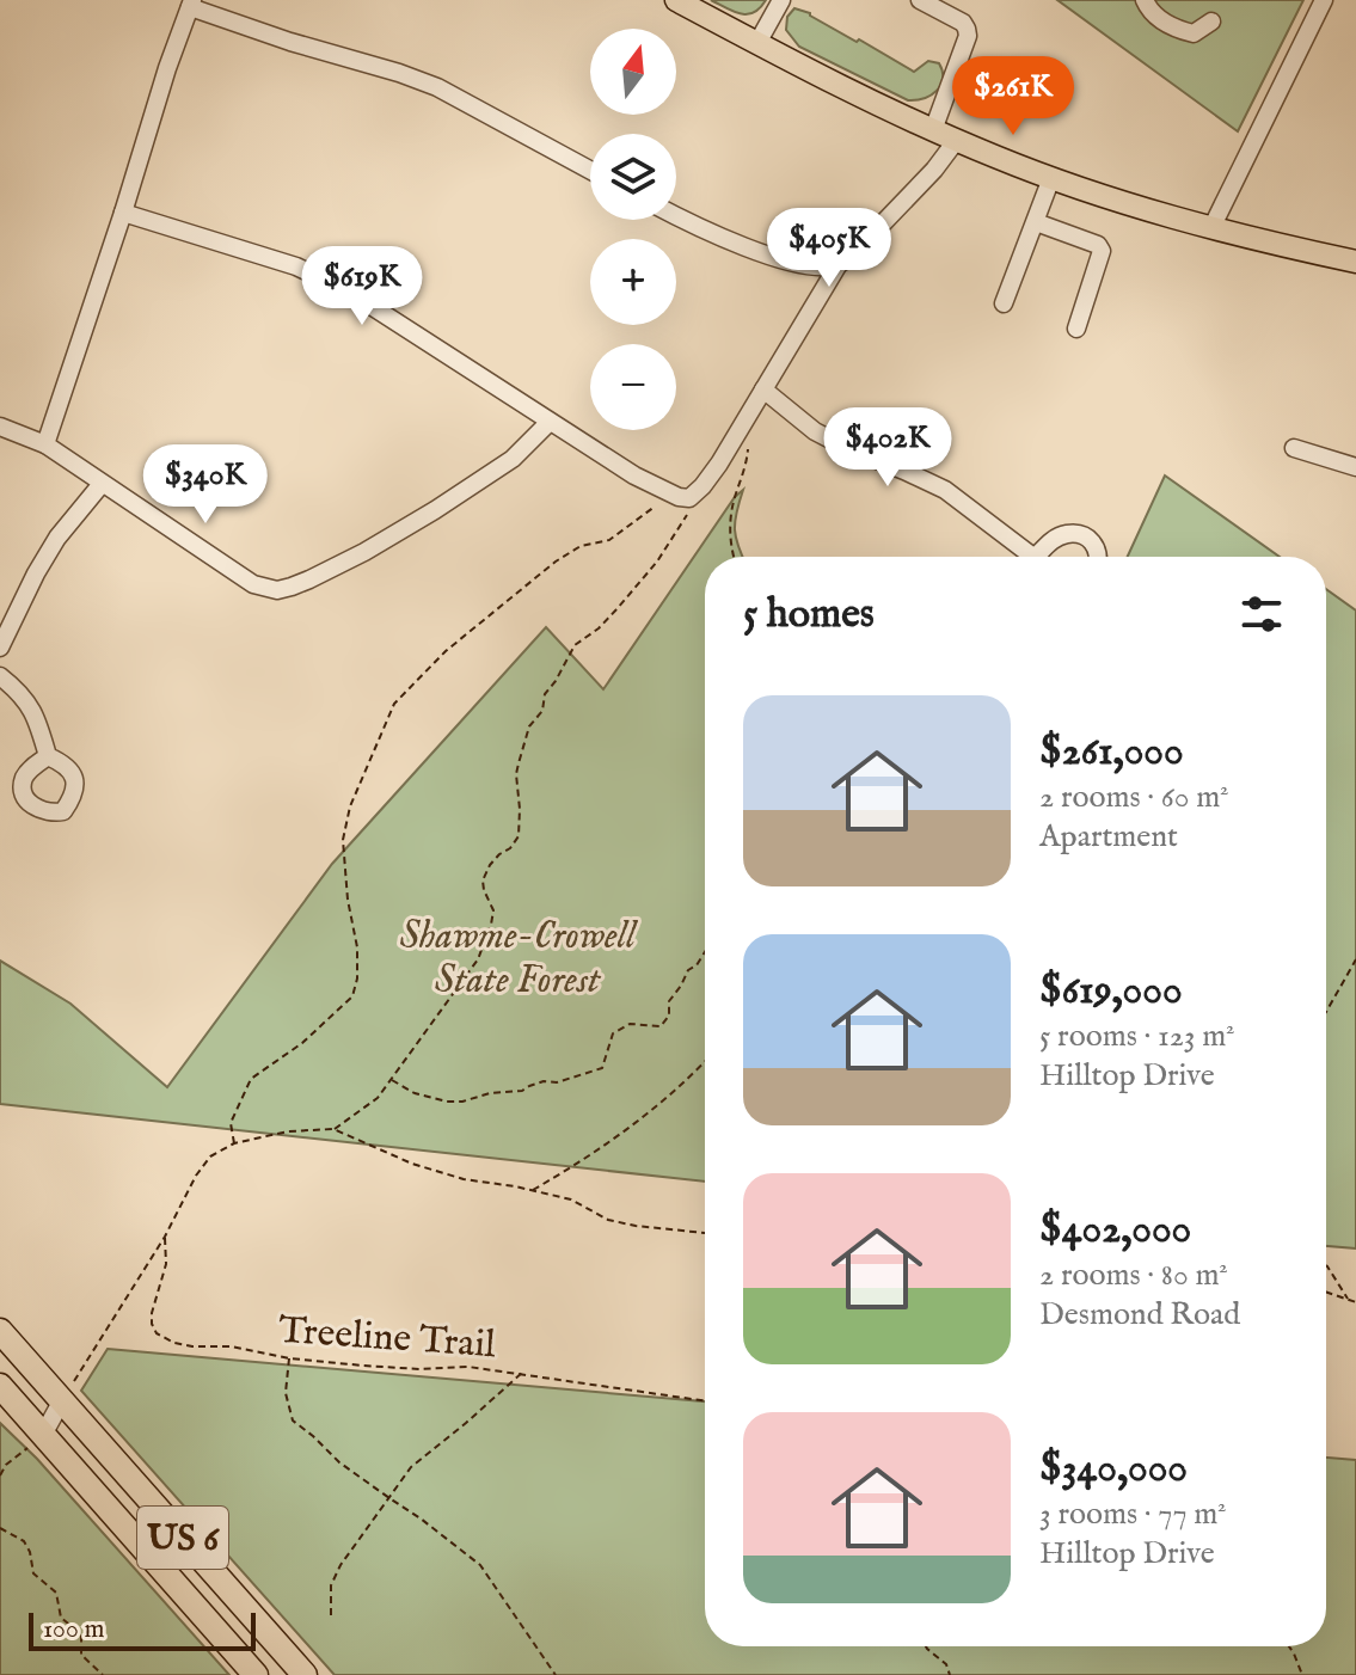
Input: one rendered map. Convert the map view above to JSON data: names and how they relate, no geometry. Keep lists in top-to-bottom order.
{
  "streets": {
    "highway": ["US 6"],
    "path": ["Treeline Trail"]
  },
  "parks": ["Shawme-Crowell State Forest"],
  "scale_bar": "100 m",
  "north": "top",
  "page": {
    "map_buttons": ["+", "−"],
    "price": [
      "$261K",
      "$405K",
      "$619K",
      "$402K",
      "$340K"
    ],
    "heading": "5 homes",
    "list": [
      {
        "name": "$261,000",
        "note": "2 rooms · 60 m² · Apartment"
      },
      {
        "name": "$619,000",
        "note": "5 rooms · 123 m² · Hilltop Drive"
      },
      {
        "name": "$402,000",
        "note": "2 rooms · 80 m² · Desmond Road"
      },
      {
        "name": "$340,000",
        "note": "3 rooms · 77 m² · Hilltop Drive"
      }
    ],
    "scale": "100 m"
  }
}
